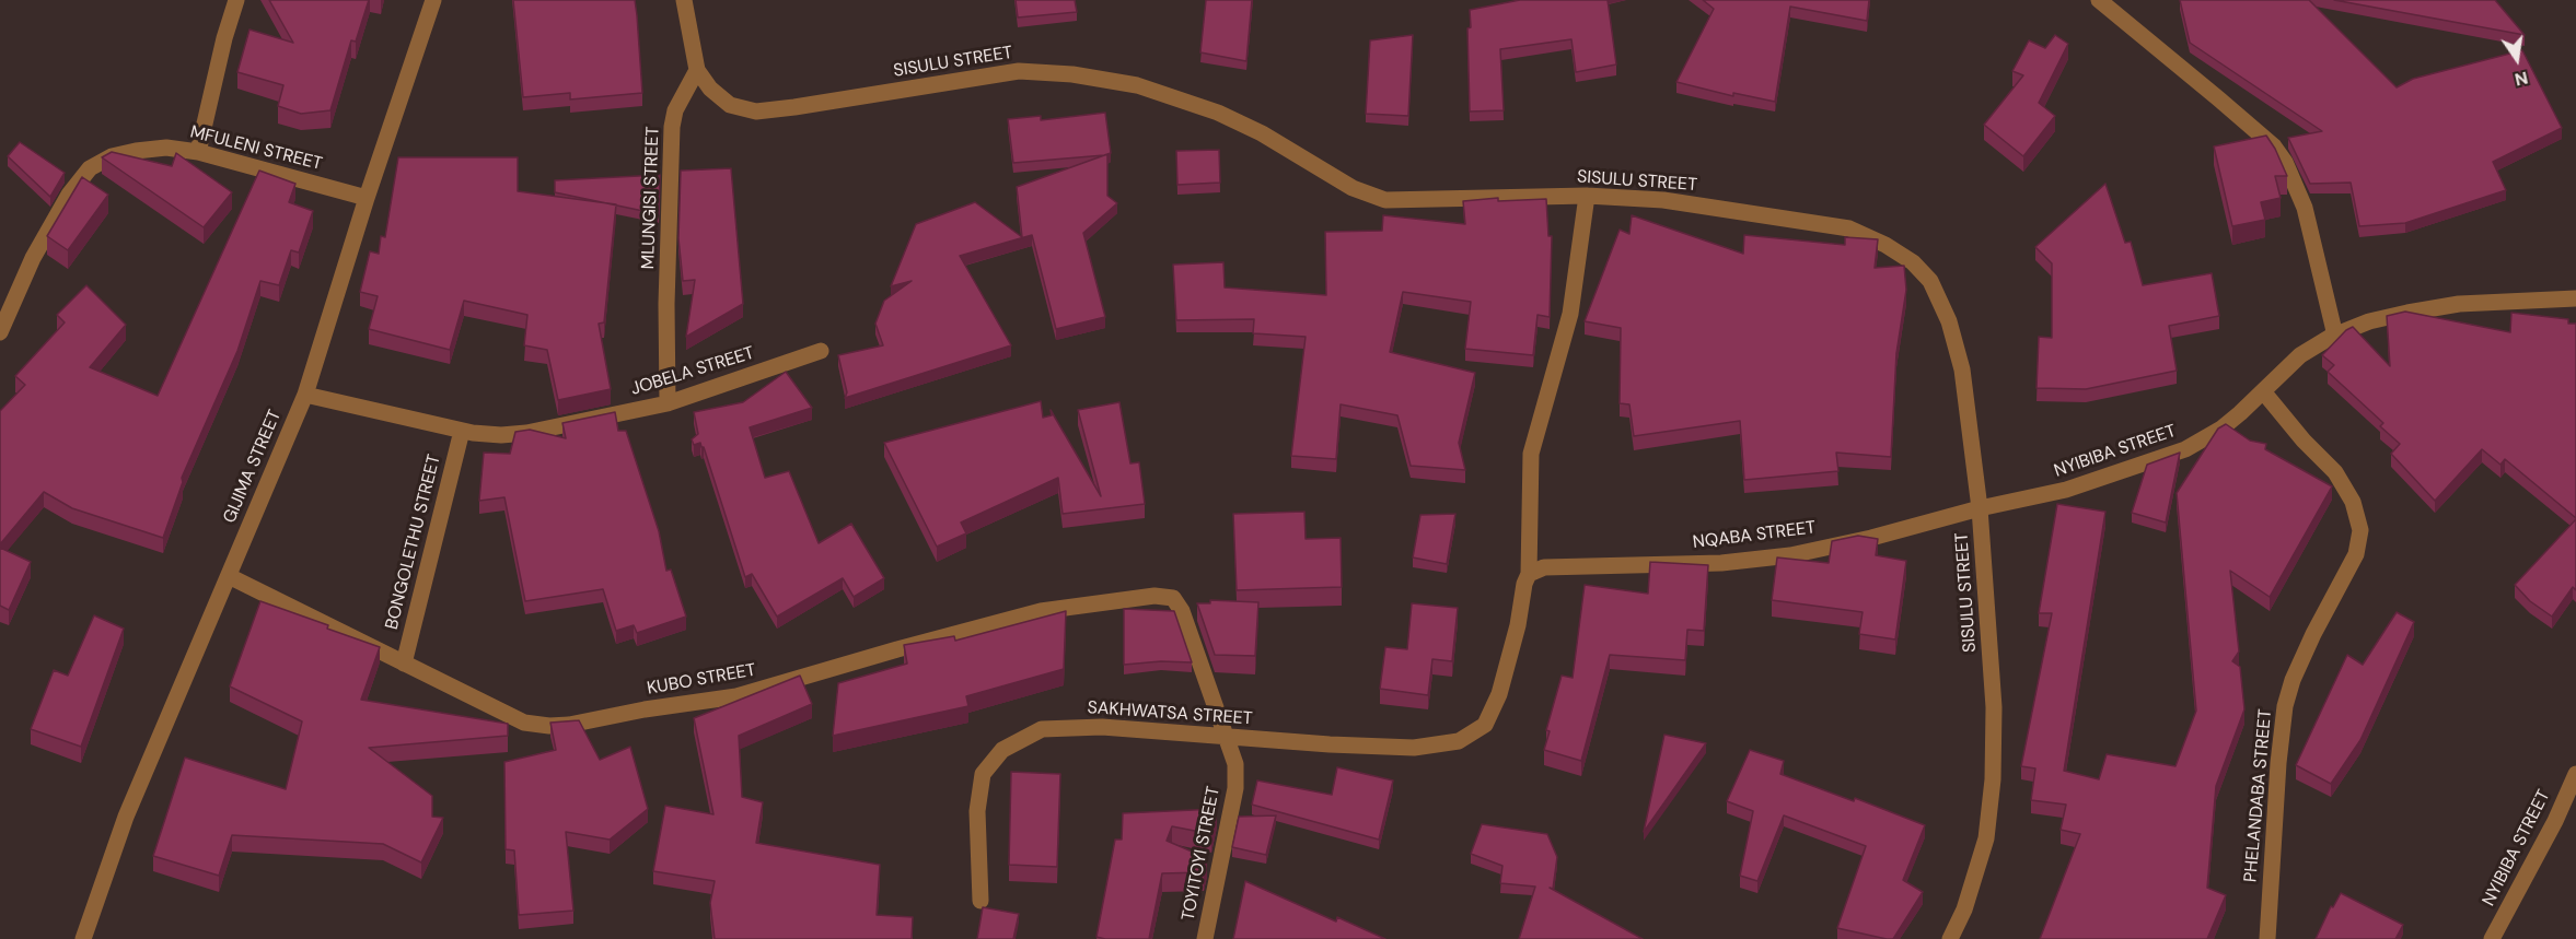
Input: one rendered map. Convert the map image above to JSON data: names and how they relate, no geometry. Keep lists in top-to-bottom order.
{
  "streets": {
    "street": [
      "SISULU STREET",
      "MFULENI STREET",
      "MLUNGISI STREET",
      "JOBELA STREET",
      "NYIBIBA STREET",
      "GIJIMA STREET",
      "NQABA STREET",
      "BONGOLETHU STREET",
      "KUBO STREET",
      "SAKHWATSA STREET",
      "PHELANDABA STREET",
      "TOYITOYI STREET"
    ]
  },
  "crossings": [
    ["SISULU STREET", "MLUNGISI STREET"],
    ["SISULU STREET", "NYIBIBA STREET"],
    ["SISULU STREET", "NQABA STREET"],
    ["MFULENI STREET", "GIJIMA STREET"],
    ["MLUNGISI STREET", "JOBELA STREET"],
    ["JOBELA STREET", "GIJIMA STREET"],
    ["JOBELA STREET", "BONGOLETHU STREET"],
    ["NYIBIBA STREET", "NQABA STREET"],
    ["NYIBIBA STREET", "PHELANDABA STREET"],
    ["GIJIMA STREET", "KUBO STREET"],
    ["NQABA STREET", "SAKHWATSA STREET"],
    ["BONGOLETHU STREET", "KUBO STREET"],
    ["KUBO STREET", "SAKHWATSA STREET"],
    ["KUBO STREET", "TOYITOYI STREET"],
    ["SAKHWATSA STREET", "TOYITOYI STREET"]
  ],
  "north": "bottom"
}
